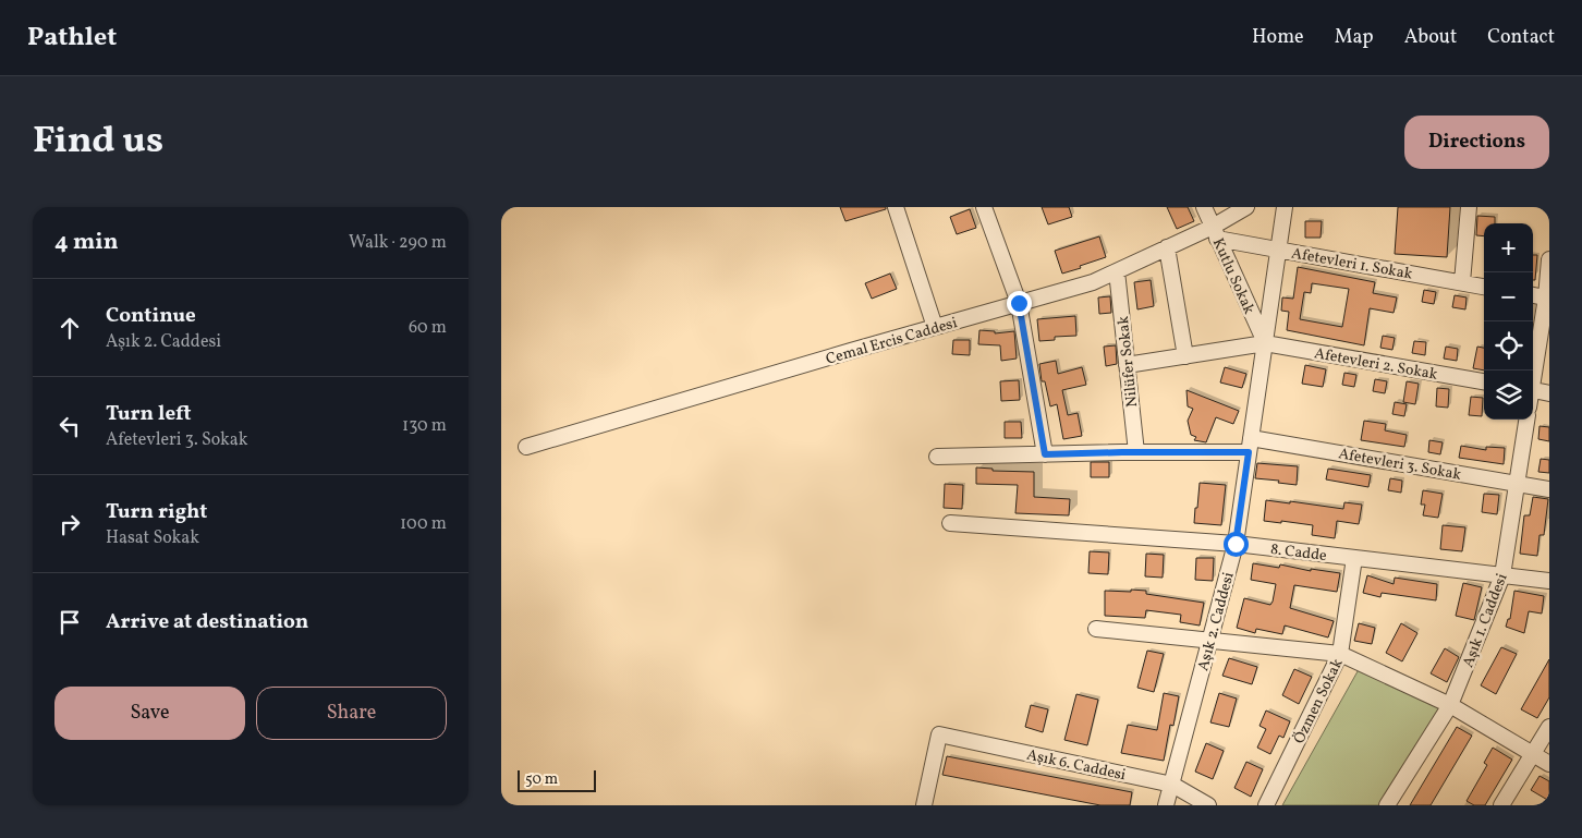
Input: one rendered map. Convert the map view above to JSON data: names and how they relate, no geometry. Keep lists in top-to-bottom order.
{
  "streets": {
    "street": [
      "Afetevleri 1. Sokak",
      "Kutlu Sokak",
      "Cemal Ercis Caddesi",
      "Nilüfer Sokak",
      "Afetevleri 2. Sokak",
      "Afetevleri 3. Sokak",
      "8. Cadde",
      "Aşık 1. Caddesi",
      "Aşık 2. Caddesi",
      "Özmen Sokak",
      "Aşık 6. Caddesi"
    ]
  },
  "crossings": [
    ["Afetevleri 1. Sokak", "Kutlu Sokak"],
    ["Afetevleri 1. Sokak", "Cemal Ercis Caddesi"],
    ["Afetevleri 1. Sokak", "Aşık 2. Caddesi"],
    ["Kutlu Sokak", "Cemal Ercis Caddesi"],
    ["Kutlu Sokak", "Afetevleri 2. Sokak"],
    ["Kutlu Sokak", "Aşık 2. Caddesi"],
    ["Cemal Ercis Caddesi", "Nilüfer Sokak"],
    ["Nilüfer Sokak", "Afetevleri 2. Sokak"],
    ["Nilüfer Sokak", "Afetevleri 3. Sokak"],
    ["Afetevleri 2. Sokak", "Aşık 2. Caddesi"],
    ["Afetevleri 3. Sokak", "Aşık 1. Caddesi"],
    ["Afetevleri 3. Sokak", "Aşık 2. Caddesi"],
    ["8. Cadde", "Aşık 1. Caddesi"],
    ["8. Cadde", "Aşık 2. Caddesi"],
    ["8. Cadde", "Özmen Sokak"],
    ["Aşık 2. Caddesi", "Aşık 6. Caddesi"]
  ],
  "scale_bar": "50 m",
  "page": {
    "header": "Pathlet",
    "nav": [
      "Home",
      "Map",
      "About",
      "Contact"
    ],
    "title": "Find us",
    "buttons": [
      "Directions",
      ["Save", "Share"]
    ],
    "heading": ["4 min", "Walk · 290 m"],
    "map_buttons": ["+", "−"],
    "list": [
      ["Continue", "Aşık 2. Caddesi", "60 m"],
      ["Turn left", "Afetevleri 3. Sokak", "130 m"],
      ["Turn right", "Hasat Sokak", "100 m"],
      "Arrive at destination"
    ],
    "scale": "50 m"
  }
}
